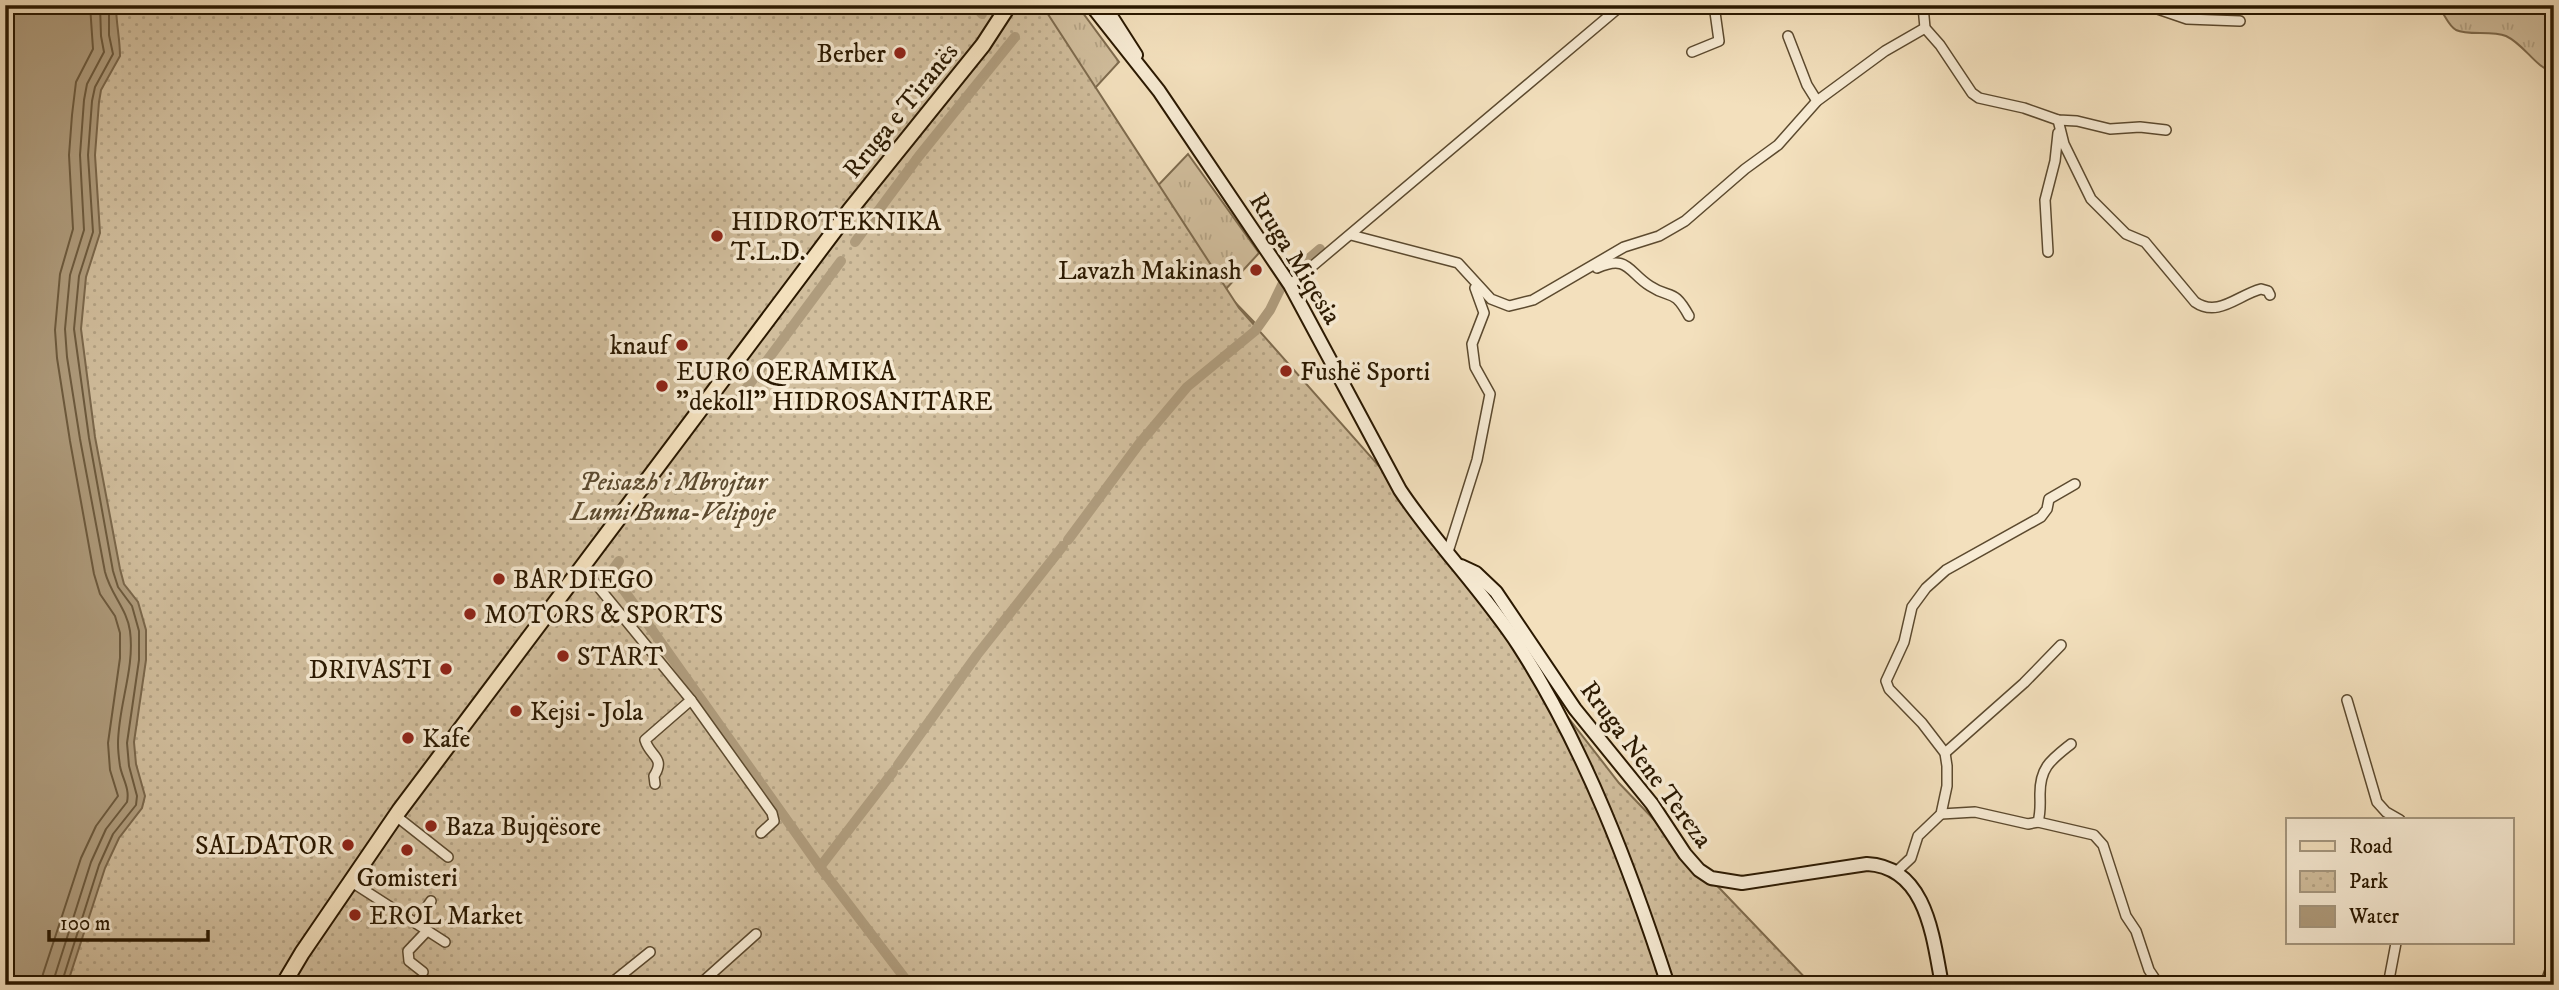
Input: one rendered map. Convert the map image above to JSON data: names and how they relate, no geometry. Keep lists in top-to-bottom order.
{
  "streets": {
    "main road": ["Rruga e Tiranës", "Rruga Miqesia", "Rruga Nene Tereza"]
  },
  "crossings": [
    ["Rruga Miqesia", "Rruga Nene Tereza"]
  ],
  "parks": ["Peisazh i Mbrojtur Lumi Buna-Velipoje"],
  "places": [
    "Berber",
    "HIDROTEKNIKA T.L.D.",
    "Lavazh Makinash",
    "knauf",
    "Fushë Sporti",
    "EURO QERAMIKA \"dekoll\" HIDROSANITARE",
    "BAR DIEGO",
    "MOTORS & SPORTS",
    "START",
    "DRIVASTI",
    "Kejsi - Jola",
    "Kafe",
    "Baza Bujqësore",
    "SALDATOR",
    "Gomisteri",
    "EROL Market"
  ],
  "legend": ["Road", "Park", "Water"],
  "scale_bar": "100 m"
}
